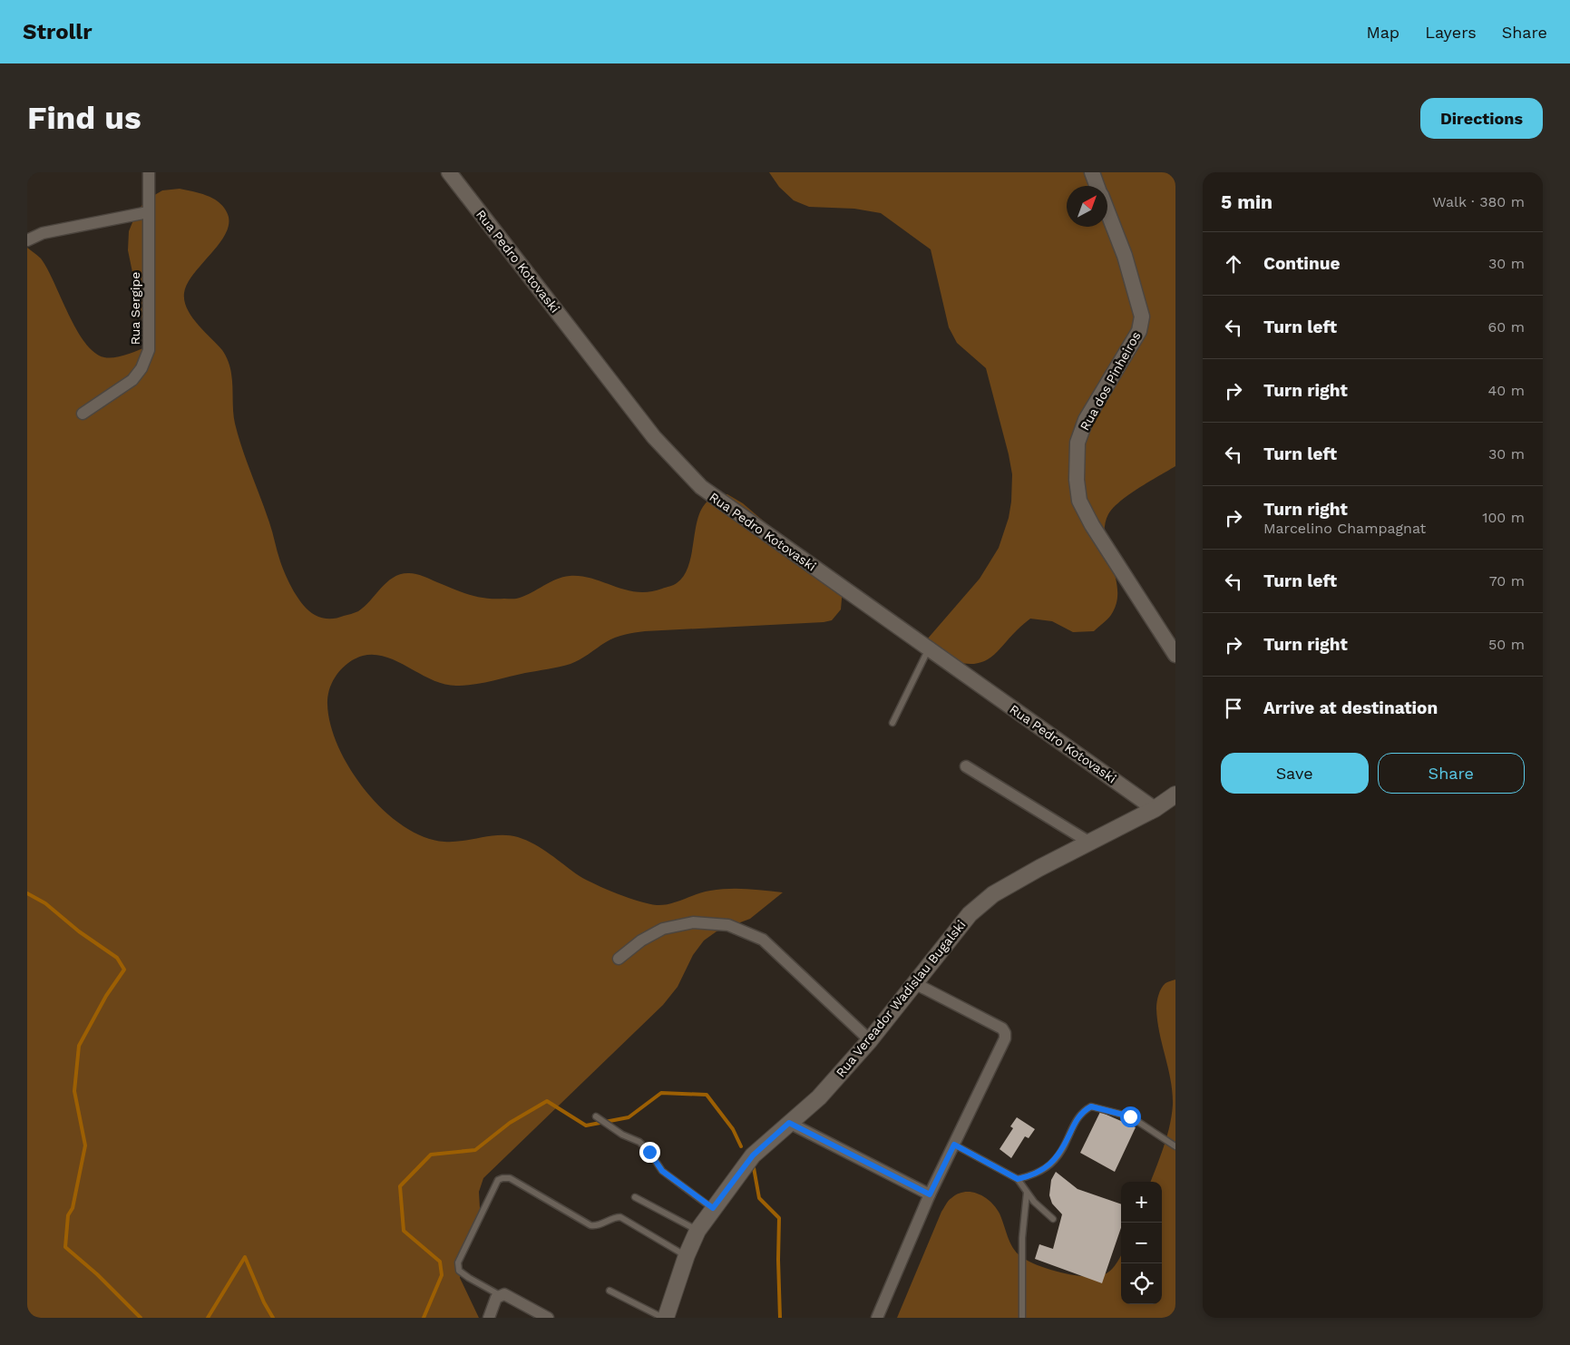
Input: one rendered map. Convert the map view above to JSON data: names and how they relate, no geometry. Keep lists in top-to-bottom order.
{
  "streets": {
    "main road": ["Rua Vereador Wadislau Bugalski"],
    "street": ["Rua Pedro Kotovaski", "Rua Sergipe", "Rua dos Pinheiros"]
  },
  "crossings": [
    ["Rua Pedro Kotovaski", "Rua Vereador Wadislau Bugalski"]
  ],
  "north": "top right",
  "page": {
    "header": "Strollr",
    "nav": ["Map", "Layers", "Share"],
    "buttons": [
      "Directions",
      ["Save", "Share"]
    ],
    "title": "Find us",
    "heading": ["5 min", "Walk · 380 m"],
    "list": [
      ["Continue", "30 m"],
      ["Turn left", "60 m"],
      ["Turn right", "40 m"],
      ["Turn left", "30 m"],
      ["Turn right", "Marcelino Champagnat", "100 m"],
      ["Turn left", "70 m"],
      ["Turn right", "50 m"],
      "Arrive at destination"
    ],
    "map_buttons": ["+", "−"]
  }
}
